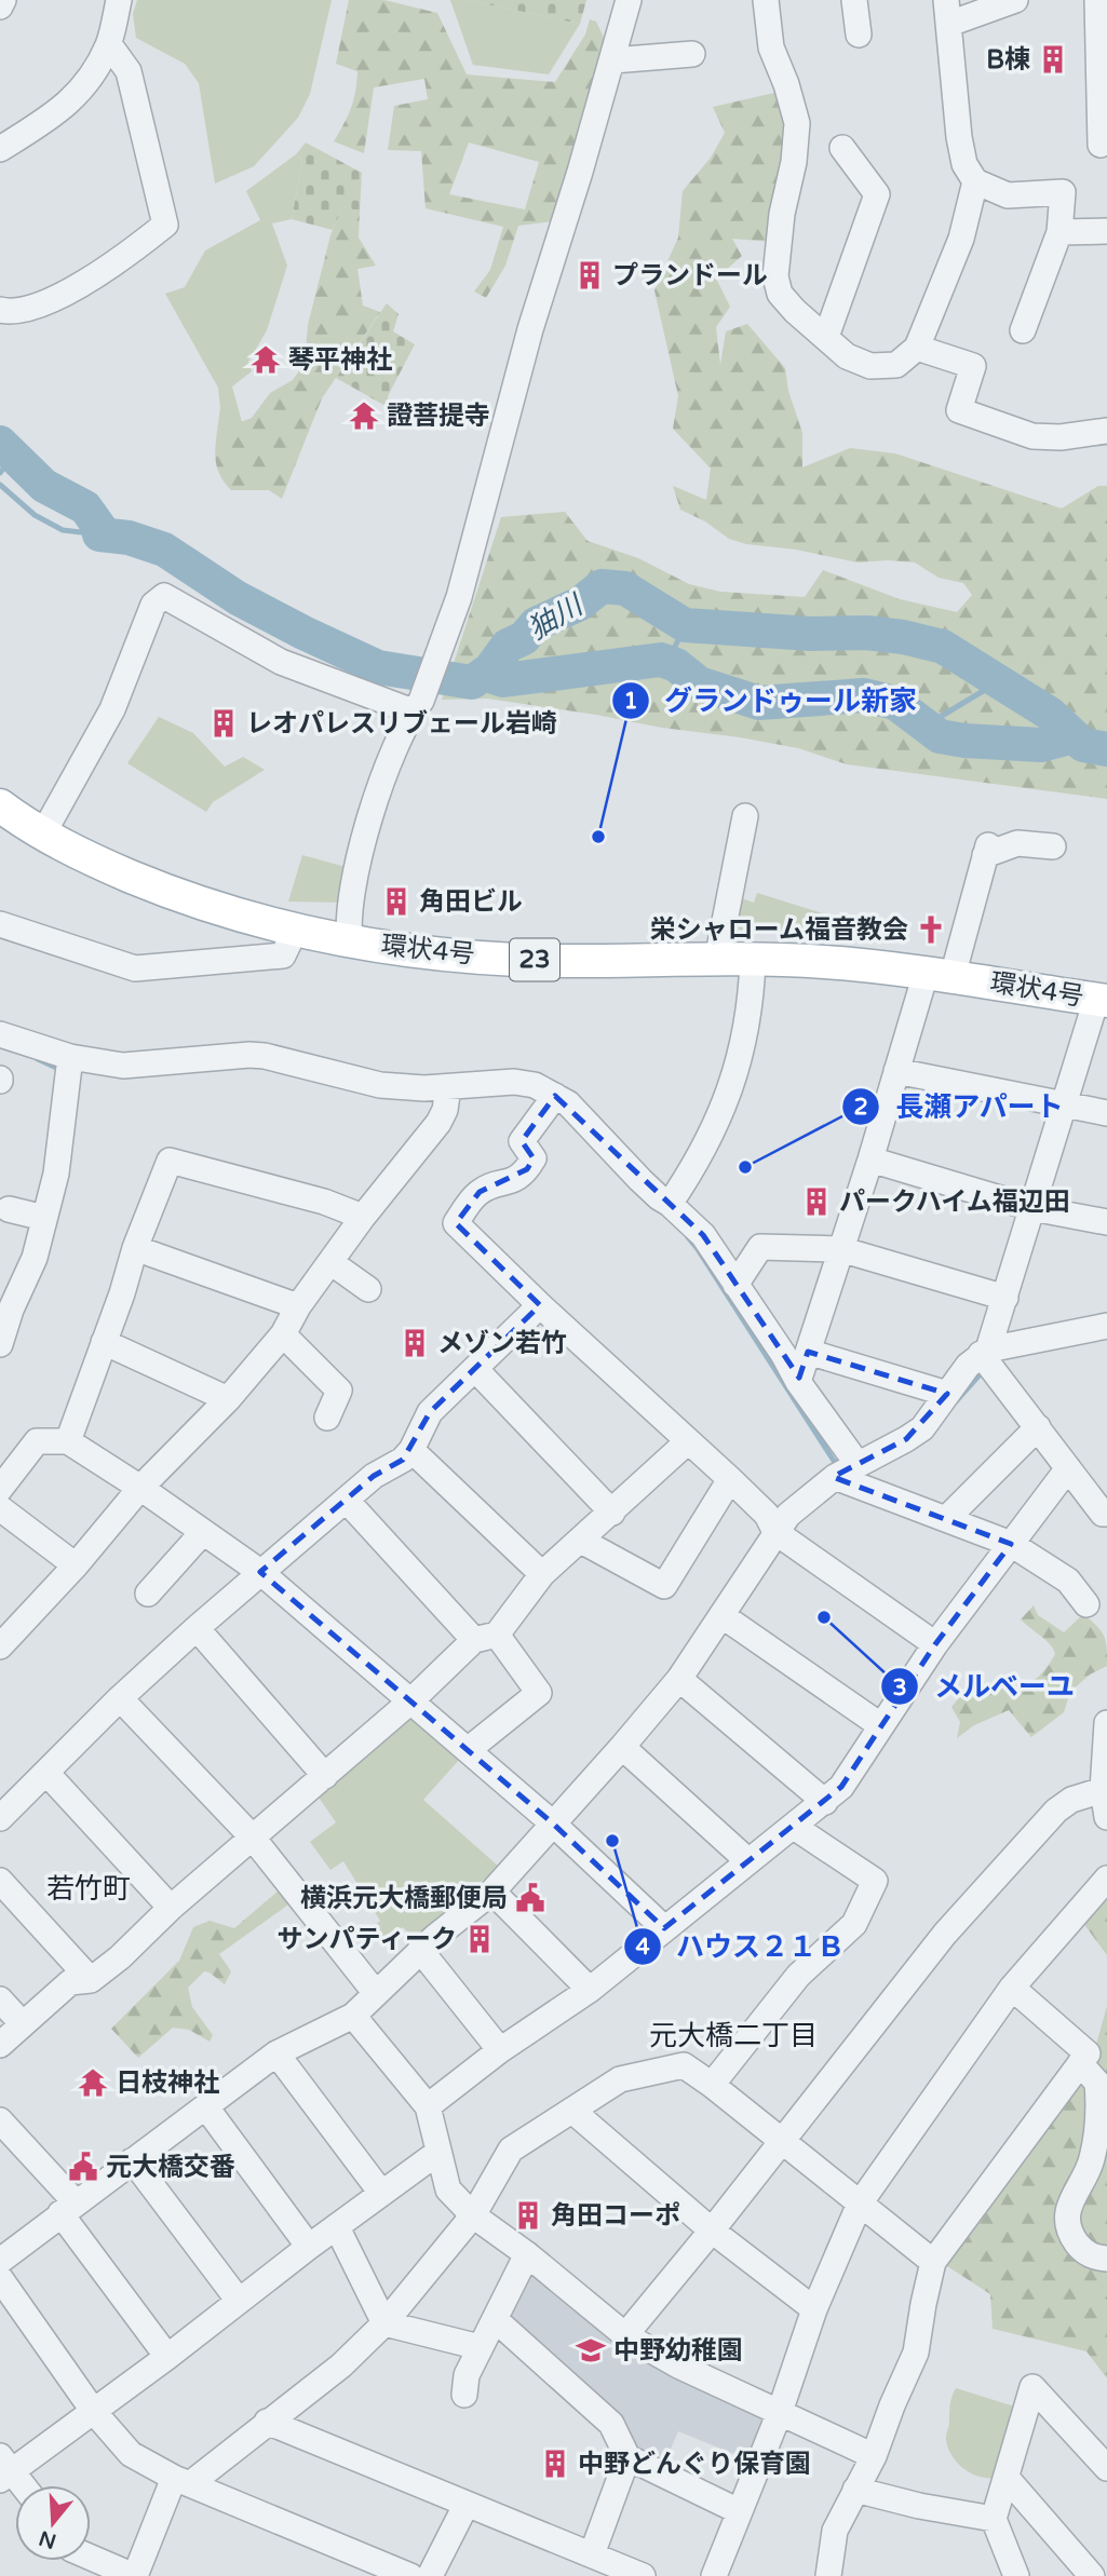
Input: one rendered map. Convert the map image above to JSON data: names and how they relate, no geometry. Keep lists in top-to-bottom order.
{
  "streets": {
    "main road": ["環状4号", "23"]
  },
  "districts": ["若竹町", "元大橋二丁目"],
  "water": ["㹨川"],
  "places": {
    "building": [
      "B棟",
      "プランドール",
      "レオパレスリブェール岩崎",
      "角田ビル",
      "パークハイム福辺田",
      "メゾン若竹",
      "サンパティーク",
      "角田コーポ",
      "中野どんぐり保育園"
    ],
    "temple": ["琴平神社", "證菩提寺", "日枝神社"],
    "other": [
      "グランドゥール新家",
      "長瀬アパート",
      "メルベーユ",
      "ハウス２１Ｂ"
    ],
    "church": ["栄シャローム福音教会"],
    "public building": ["横浜元大橋郵便局", "元大橋交番"],
    "school or university": ["中野幼稚園"]
  },
  "north": "bottom"
}
